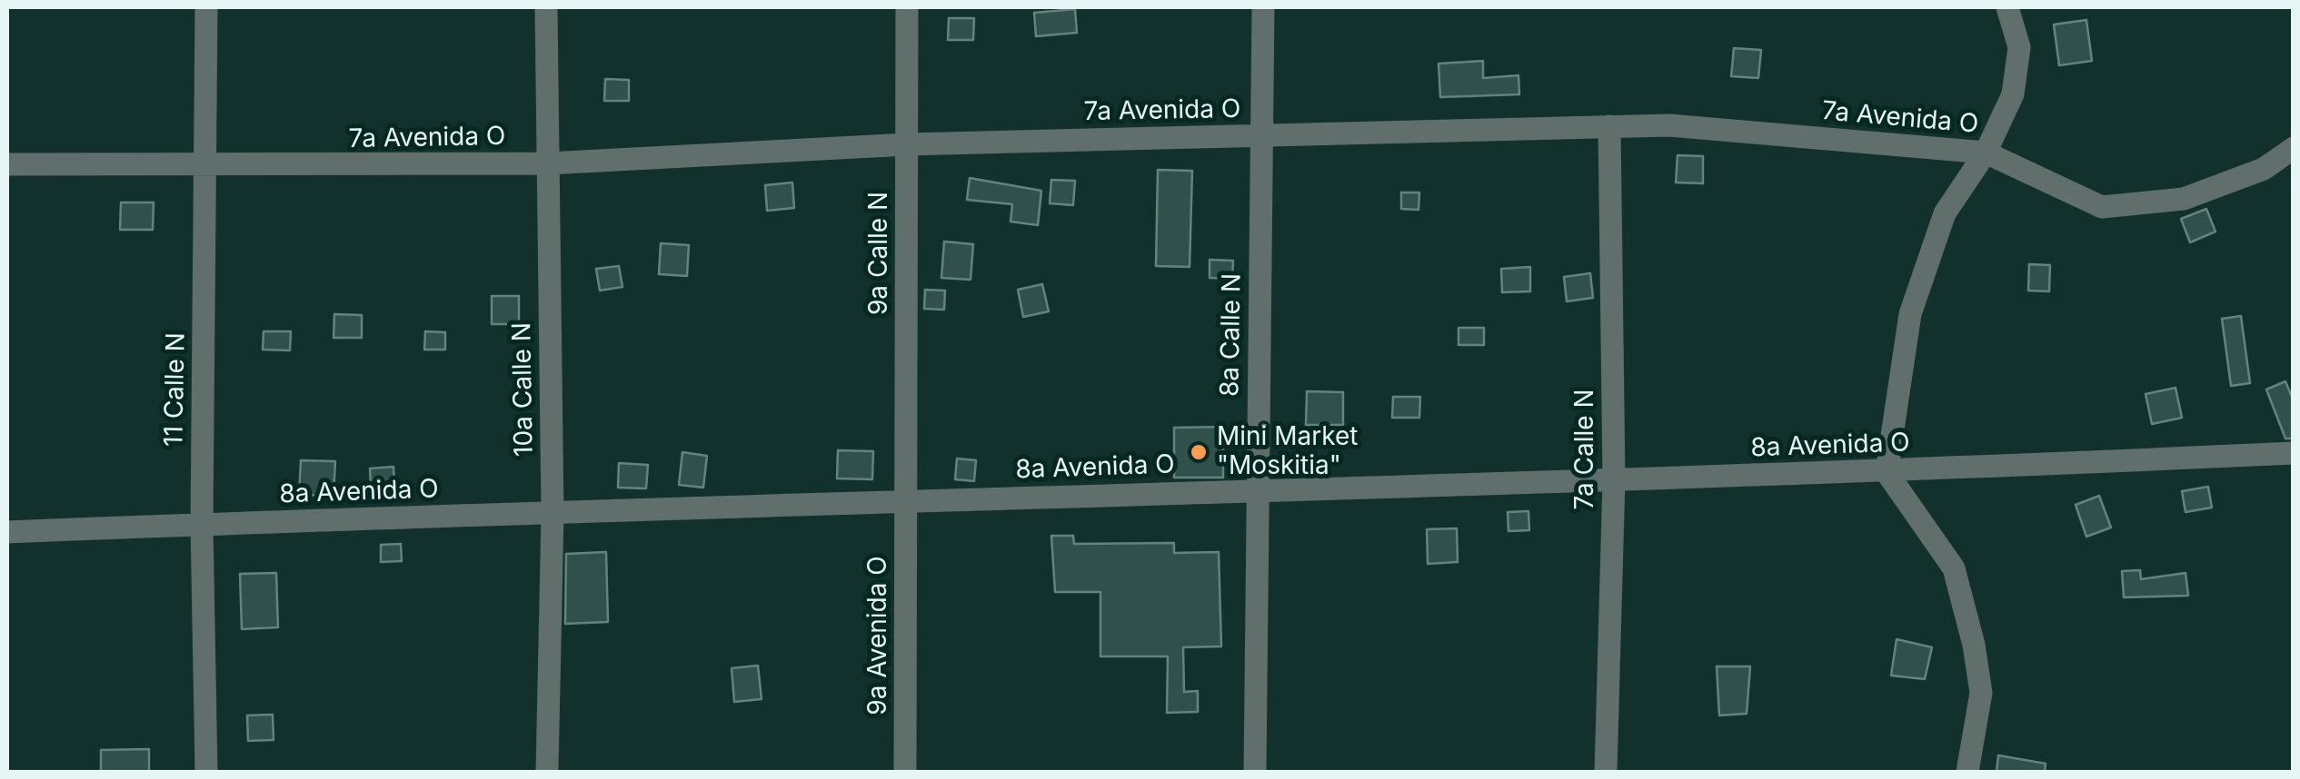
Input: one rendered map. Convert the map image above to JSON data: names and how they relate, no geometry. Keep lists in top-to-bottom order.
{
  "streets": {
    "street": [
      "7a Avenida O",
      "9a Calle N",
      "8a Calle N",
      "11 Calle N",
      "10a Calle N",
      "8a Avenida O",
      "7a Calle N",
      "9a Avenida O"
    ]
  },
  "crossings": [
    ["7a Avenida O", "9a Calle N"],
    ["7a Avenida O", "8a Calle N"],
    ["7a Avenida O", "11 Calle N"],
    ["7a Avenida O", "10a Calle N"],
    ["7a Avenida O", "7a Calle N"],
    ["9a Calle N", "8a Avenida O"],
    ["9a Calle N", "9a Avenida O"],
    ["8a Calle N", "8a Avenida O"],
    ["11 Calle N", "8a Avenida O"],
    ["10a Calle N", "8a Avenida O"],
    ["8a Avenida O", "7a Calle N"],
    ["8a Avenida O", "9a Avenida O"]
  ],
  "places": ["Mini Market \"Moskitia\""]
}
